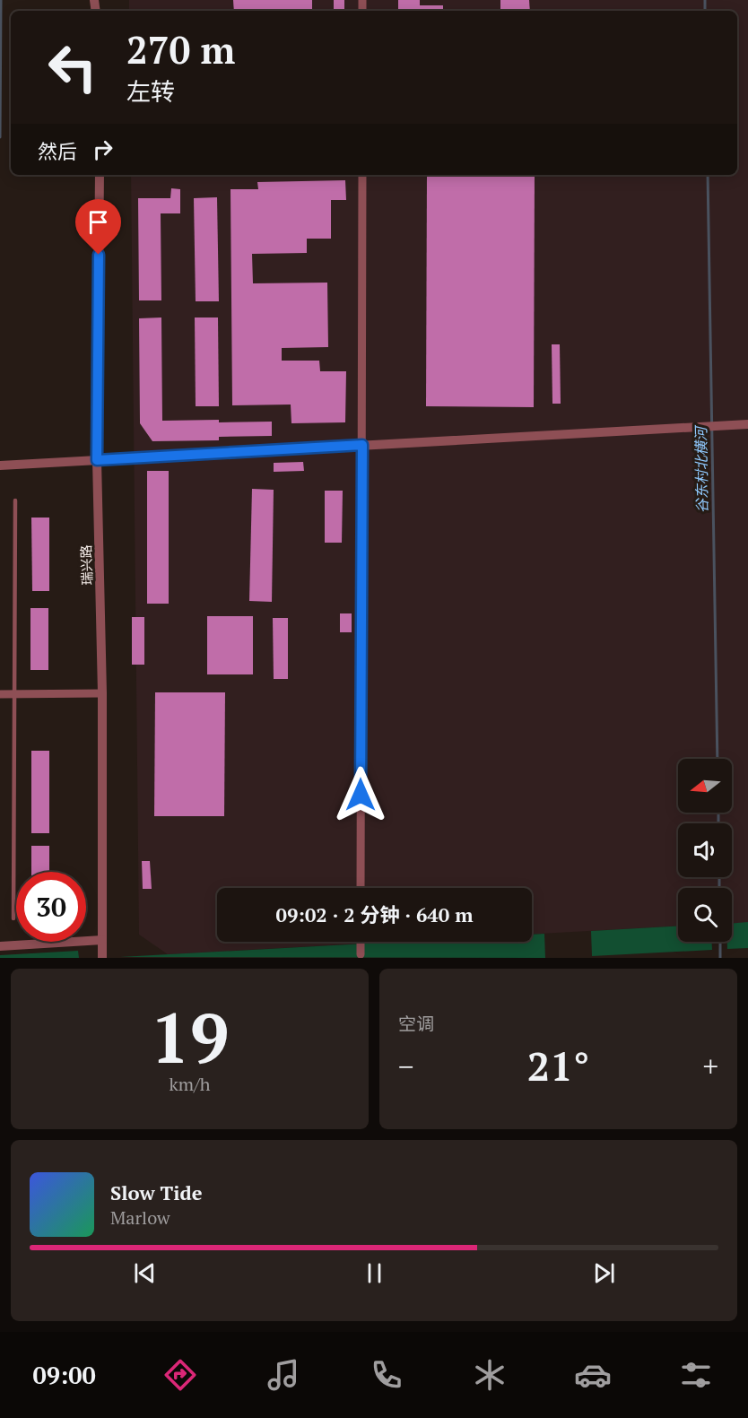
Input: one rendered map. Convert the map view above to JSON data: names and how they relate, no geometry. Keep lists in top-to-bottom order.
{
  "streets": {
    "street": ["瑞兴路"]
  },
  "water": ["谷东村北横河"],
  "north": "left",
  "page": {
    "turn": ["270 m", "左转"],
    "then": "然后",
    "limit": "30",
    "trip": "09:02 · 2 分钟 · 640 m",
    "tile": [
      ["19", "km/h"],
      "空调"
    ],
    "heat": ["−", "21°", "+"],
    "song": ["Slow Tide", "Marlow"],
    "tabs": "09:00"
  }
}
